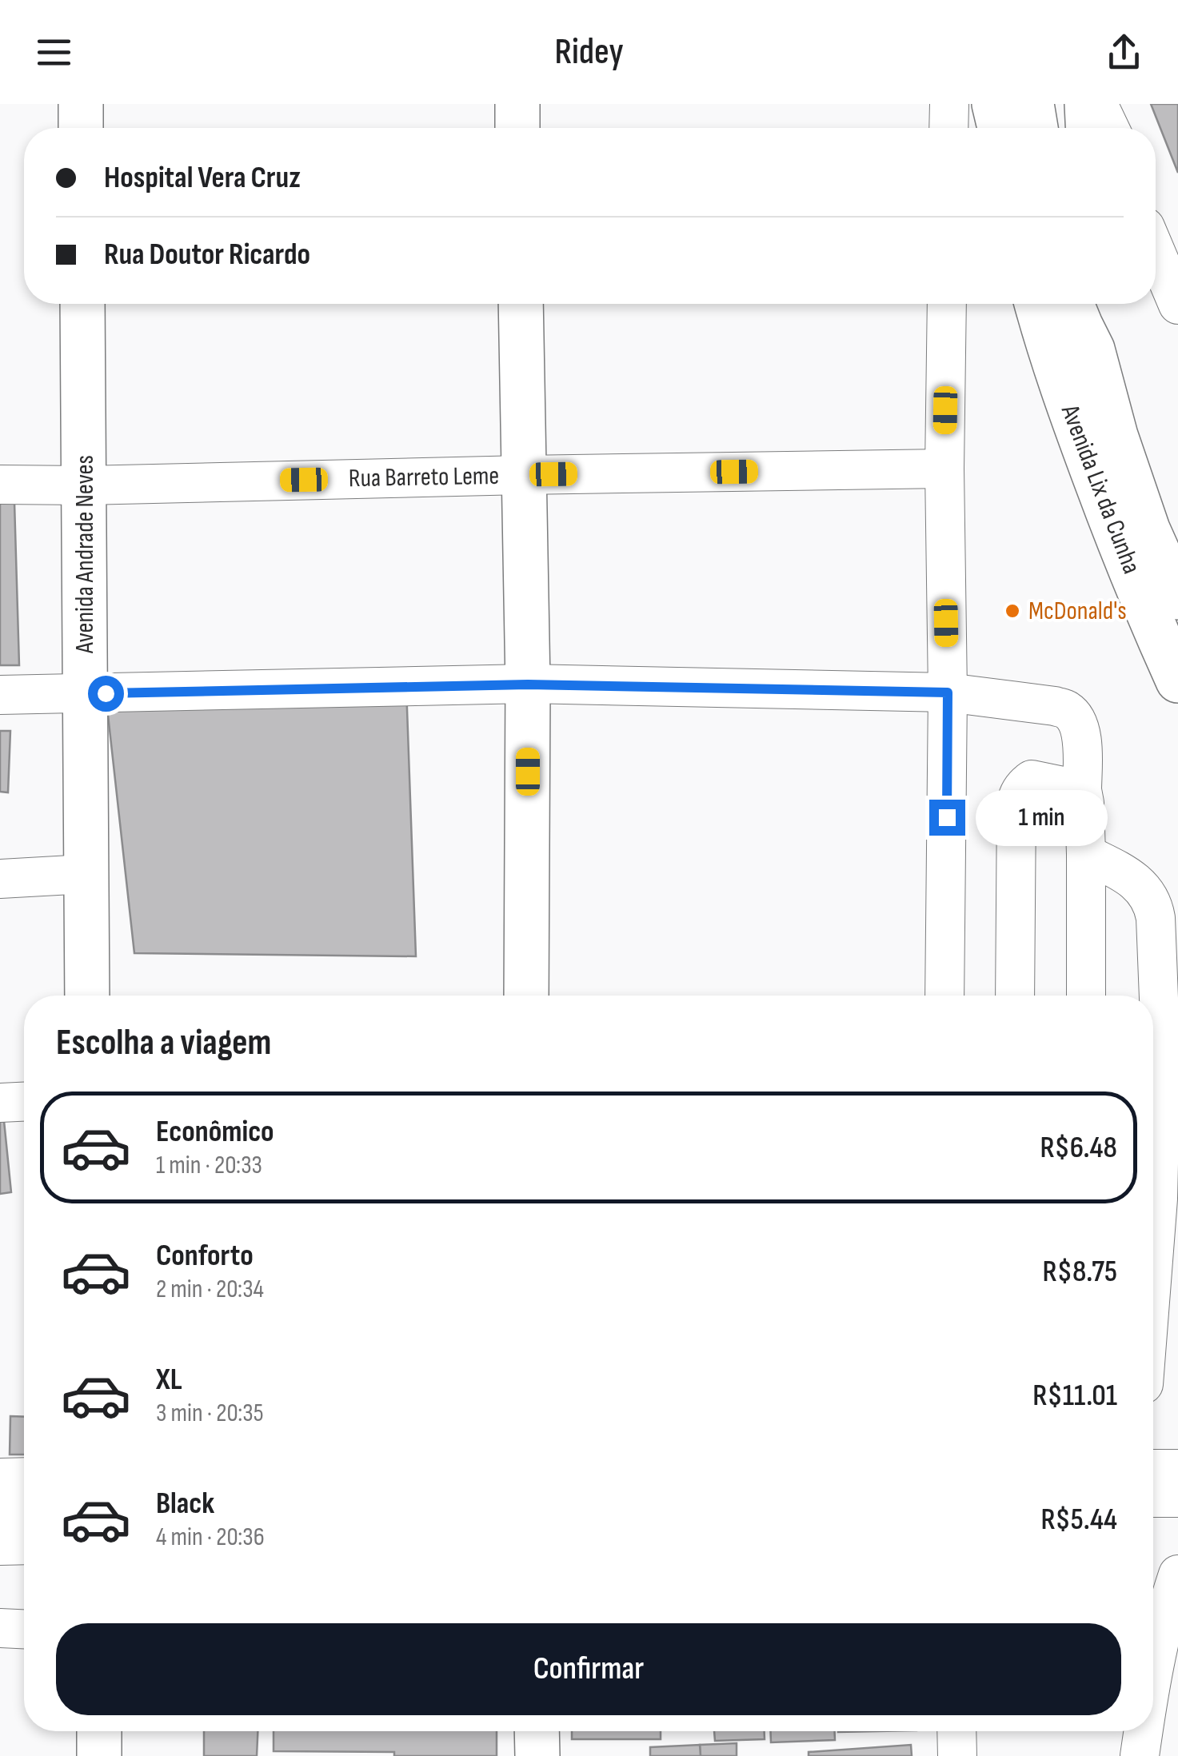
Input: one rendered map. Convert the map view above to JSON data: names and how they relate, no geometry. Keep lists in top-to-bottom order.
{
  "streets": {
    "main road": ["Avenida Lix da Cunha", "Avenida Andrade Neves"],
    "street": ["Rua Barreto Leme"]
  },
  "crossings": [
    ["Rua Barreto Leme", "Avenida Andrade Neves"]
  ],
  "places": ["McDonald's"],
  "page": {
    "header": "Ridey",
    "banner": ["Hospital Vera Cruz", "Rua Doutor Ricardo"],
    "bubble": "1 min",
    "heading": "Escolha a viagem",
    "list": [
      {
        "name": "Econômico",
        "note": "1 min · 20:33",
        "value": "R$6.48"
      },
      {
        "name": "Conforto",
        "note": "2 min · 20:34",
        "value": "R$8.75"
      },
      {
        "name": "XL",
        "note": "3 min · 20:35",
        "value": "R$11.01"
      },
      {
        "name": "Black",
        "note": "4 min · 20:36",
        "value": "R$5.44"
      }
    ],
    "buttons": "Confirmar"
  }
}
